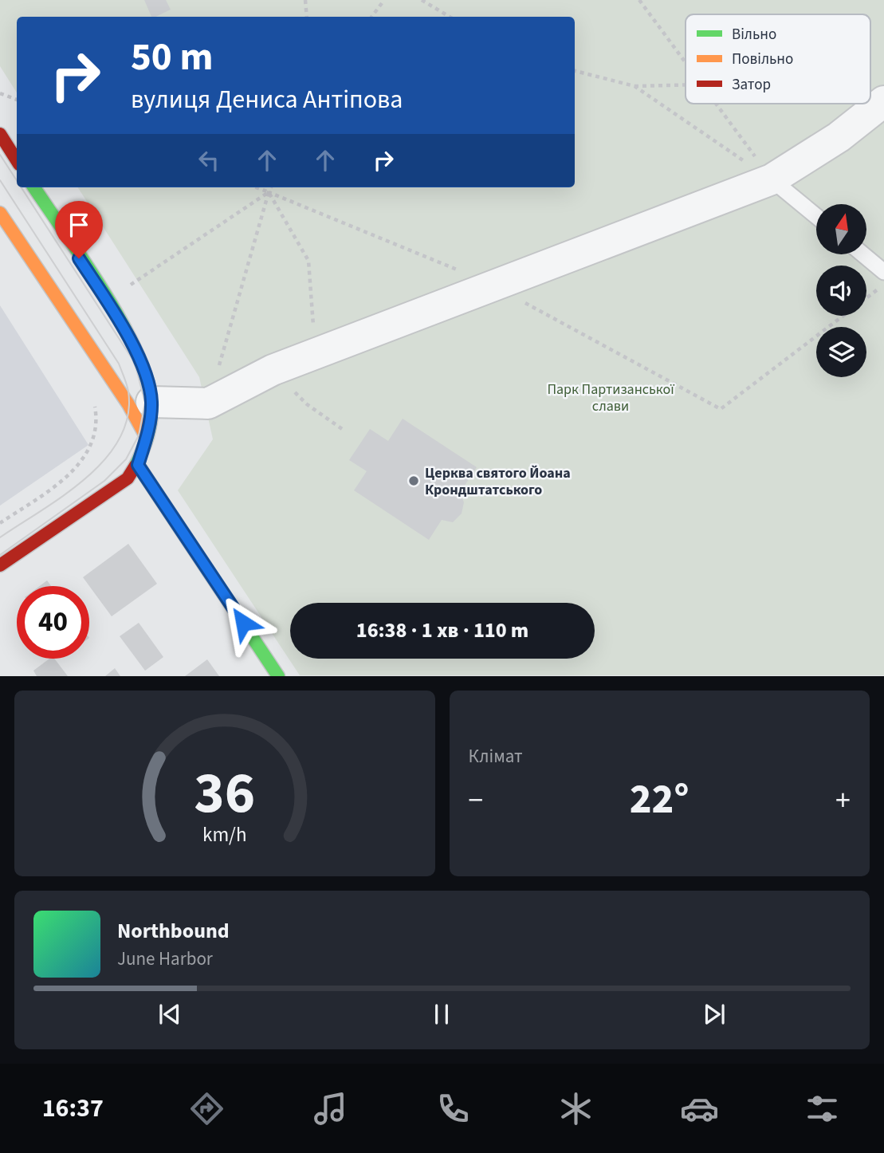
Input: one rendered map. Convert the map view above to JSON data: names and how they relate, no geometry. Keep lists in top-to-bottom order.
{
  "parks": ["Парк Партизанської слави"],
  "places": ["Церква святого Йоана Крондштатського"],
  "legend": ["Вільно", "Повільно", "Затор"],
  "north": "top",
  "page": {
    "turn": ["50 m", "вулиця Дениса Антіпова"],
    "limit": "40",
    "trip": "16:38 · 1 хв · 110 m",
    "tile": "Клімат",
    "heat": ["−", "22°", "+"],
    "song": ["Northbound", "June Harbor"],
    "tabs": "16:37",
    "gauge": ["36", "km/h"]
  }
}
